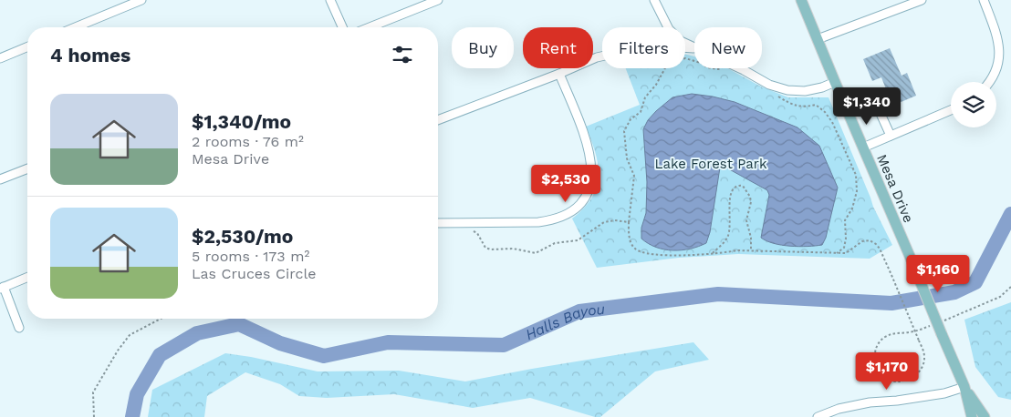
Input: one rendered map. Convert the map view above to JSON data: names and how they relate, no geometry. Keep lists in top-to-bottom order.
{
  "streets": {
    "main road": ["Mesa Drive"]
  },
  "water": ["Halls Bayou"],
  "parks": ["Lake Forest Park"],
  "page": {
    "chip": [
      "Buy",
      "Rent",
      "Filters",
      "New"
    ],
    "heading": "4 homes",
    "list": [
      {
        "name": "$1,340/mo",
        "note": "2 rooms · 76 m² · Mesa Drive"
      },
      {
        "name": "$2,530/mo",
        "note": "5 rooms · 173 m² · Las Cruces Circle"
      }
    ],
    "price": [
      "$1,340",
      "$2,530",
      "$1,160",
      "$1,170"
    ]
  }
}
